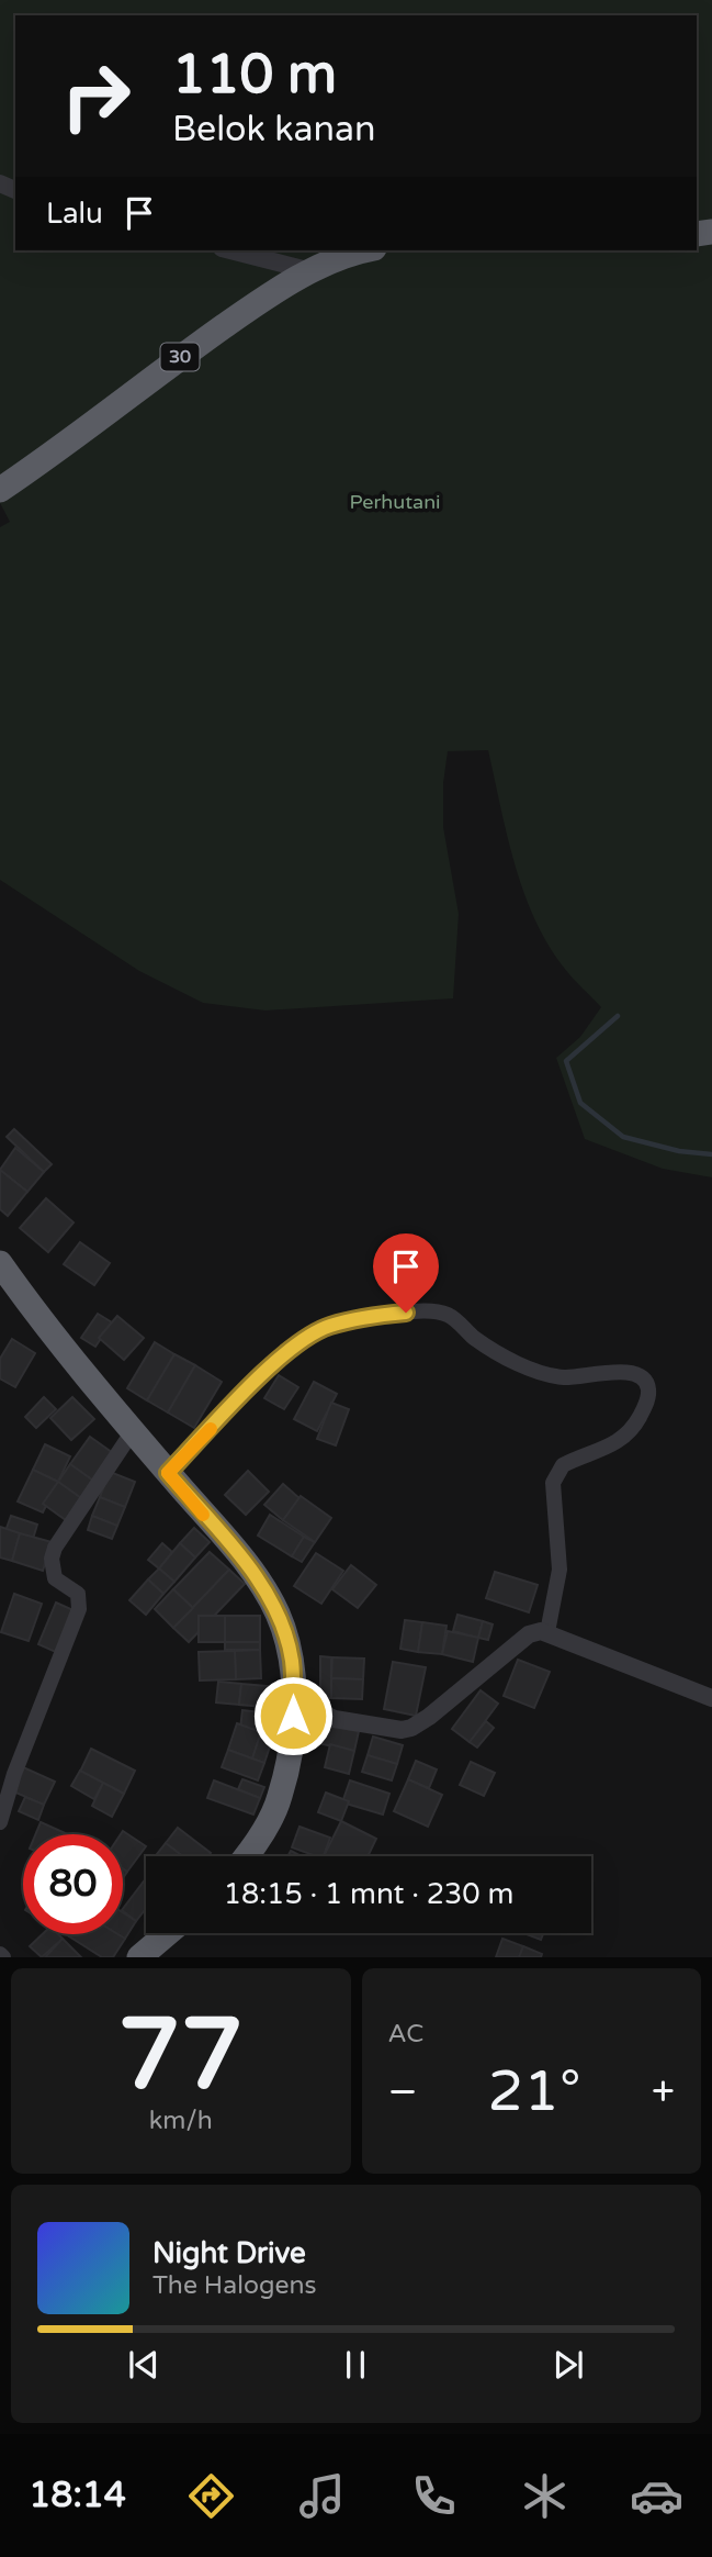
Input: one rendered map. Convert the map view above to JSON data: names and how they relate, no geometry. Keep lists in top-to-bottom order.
{
  "streets": {
    "highway": ["30"]
  },
  "parks": ["Perhutani"],
  "page": {
    "turn": ["110 m", "Belok kanan"],
    "then": "Lalu",
    "limit": "80",
    "trip": "18:15 · 1 mnt · 230 m",
    "tile": [
      ["77", "km/h"],
      "AC"
    ],
    "heat": ["−", "21°", "+"],
    "song": ["Night Drive", "The Halogens"],
    "tabs": "18:14"
  }
}
